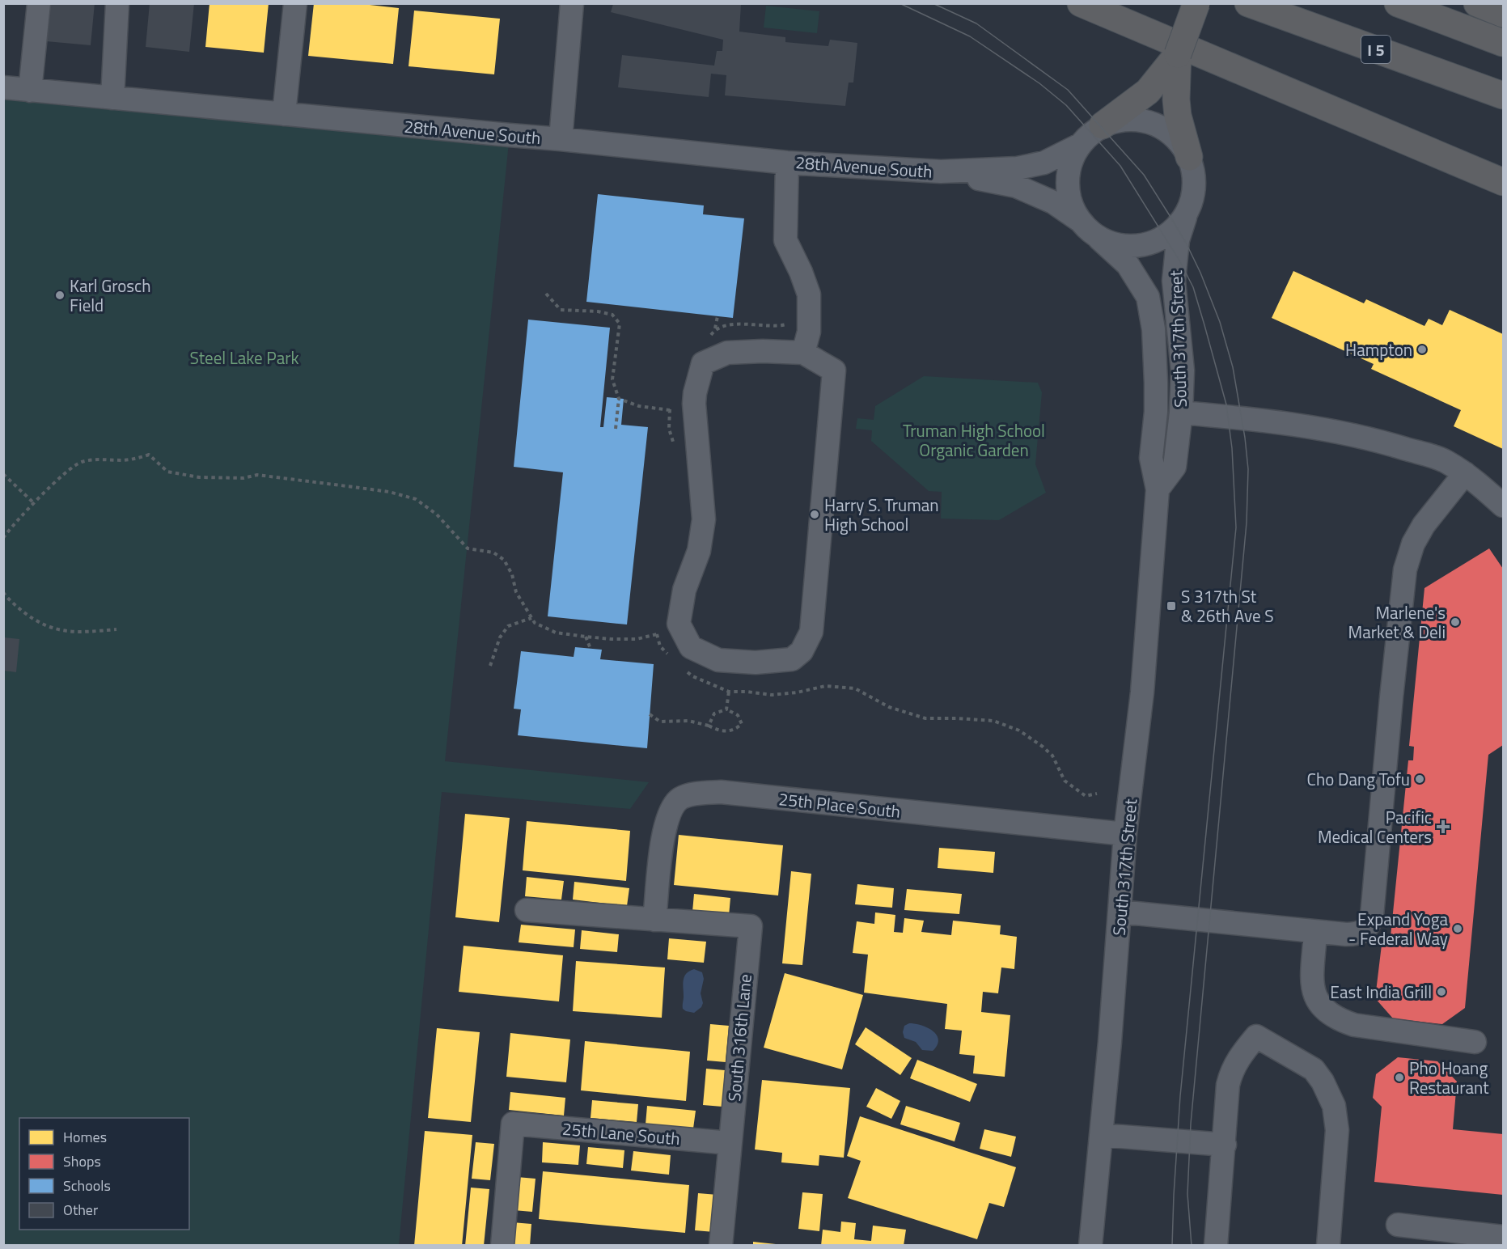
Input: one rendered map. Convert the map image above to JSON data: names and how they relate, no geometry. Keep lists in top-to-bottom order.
{
  "streets": {
    "highway": ["I 5"],
    "street": [
      "28th Avenue South",
      "South 317th Street",
      "25th Place South",
      "South 316th Lane",
      "25th Lane South"
    ]
  },
  "crossings": [
    ["28th Avenue South", "South 317th Street"],
    ["South 317th Street", "25th Place South"],
    ["25th Place South", "South 316th Lane"],
    ["South 316th Lane", "25th Lane South"]
  ],
  "parks": ["Steel Lake Park", "Truman High School Organic Garden"],
  "places": {
    "other": [
      "Karl Grosch Field",
      "Hampton",
      "Harry S. Truman High School",
      "Marlene's Market & Deli",
      "Cho Dang Tofu",
      "Expand Yoga - Federal Way",
      "East India Grill",
      "Pho Hoang Restaurant"
    ],
    "transit": ["S 317th St & 26th Ave S"],
    "health": ["Pacific Medical Centers"]
  },
  "legend": [
    "Homes",
    "Shops",
    "Schools",
    "Other"
  ]
}
